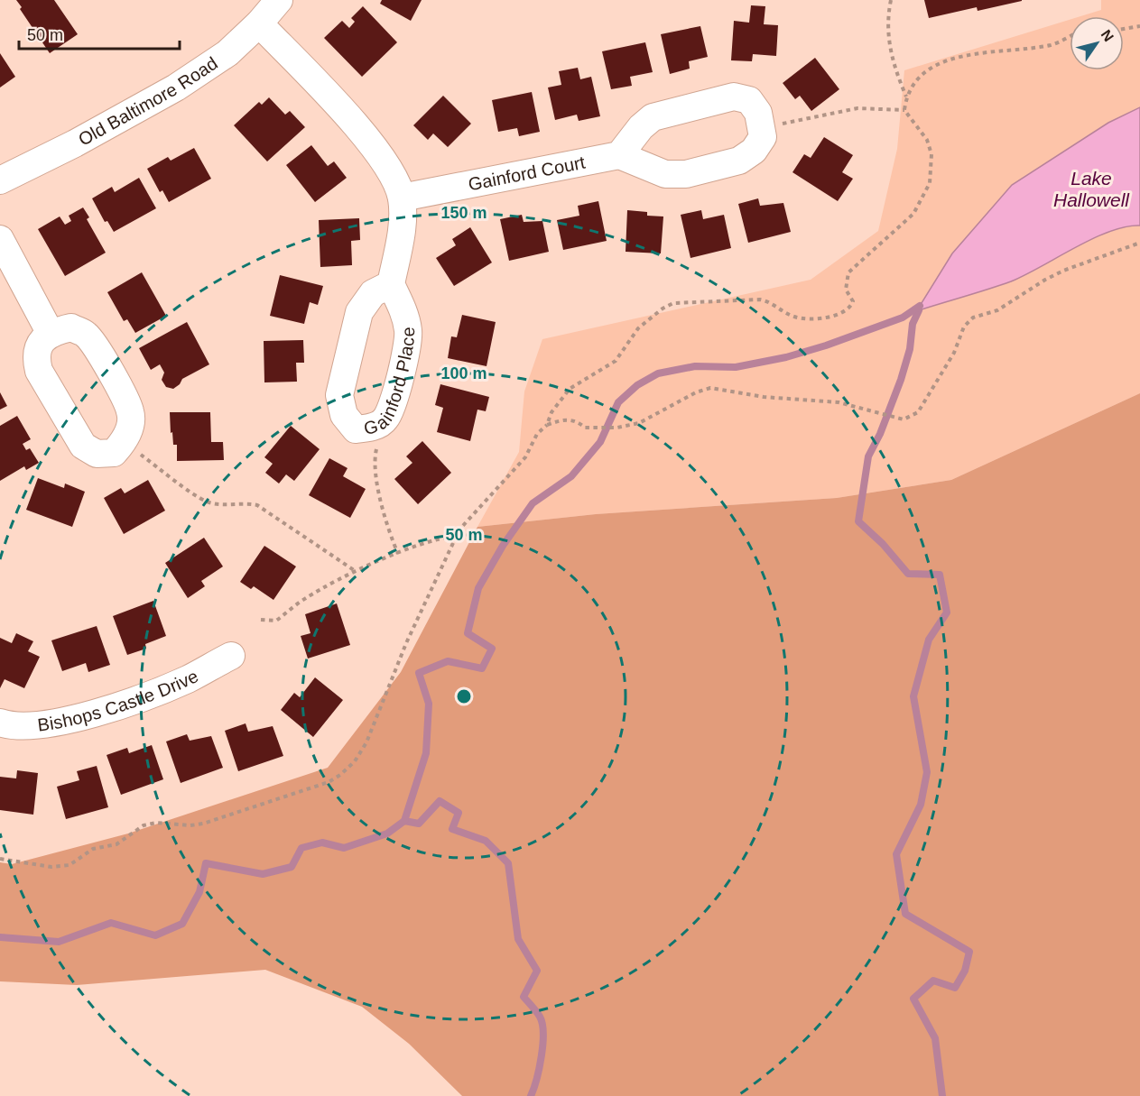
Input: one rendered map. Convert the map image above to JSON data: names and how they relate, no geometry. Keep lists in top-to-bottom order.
{
  "streets": {
    "street": [
      "Old Baltimore Road",
      "Gainford Court",
      "Gainford Place",
      "Bishops Castle Drive"
    ]
  },
  "water": ["Lake Hallowell"],
  "scale_bar": "50 m",
  "north": "top right",
  "rings": ["150 m", "100 m", "50 m"]
}
